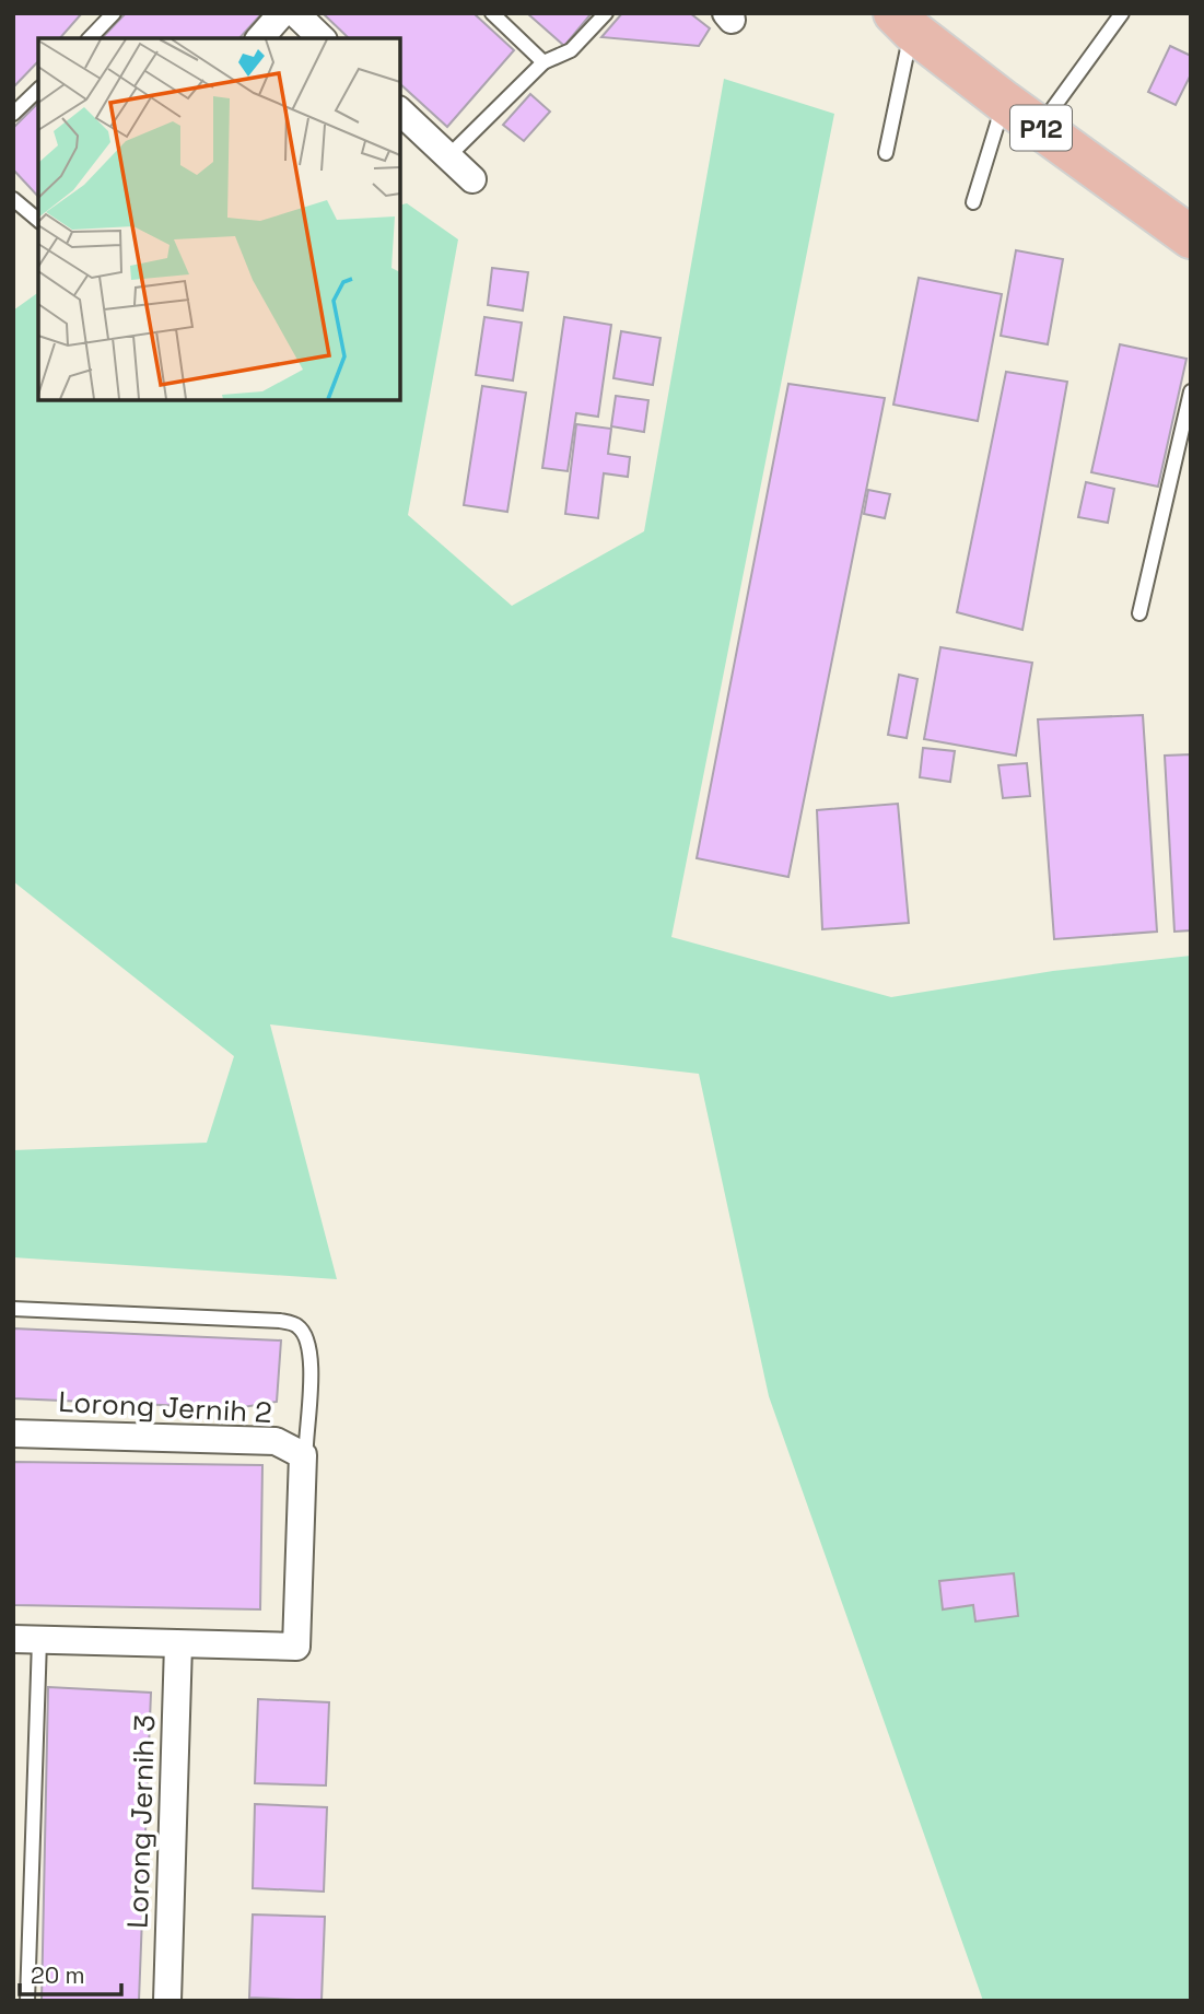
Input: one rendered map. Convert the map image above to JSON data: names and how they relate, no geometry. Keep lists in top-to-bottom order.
{
  "streets": {
    "main road": ["P12"],
    "street": ["Lorong Jernih 2", "Lorong Jernih 3"]
  },
  "crossings": [
    ["Lorong Jernih 2", "Lorong Jernih 3"]
  ],
  "scale_bar": "20 m"
}
